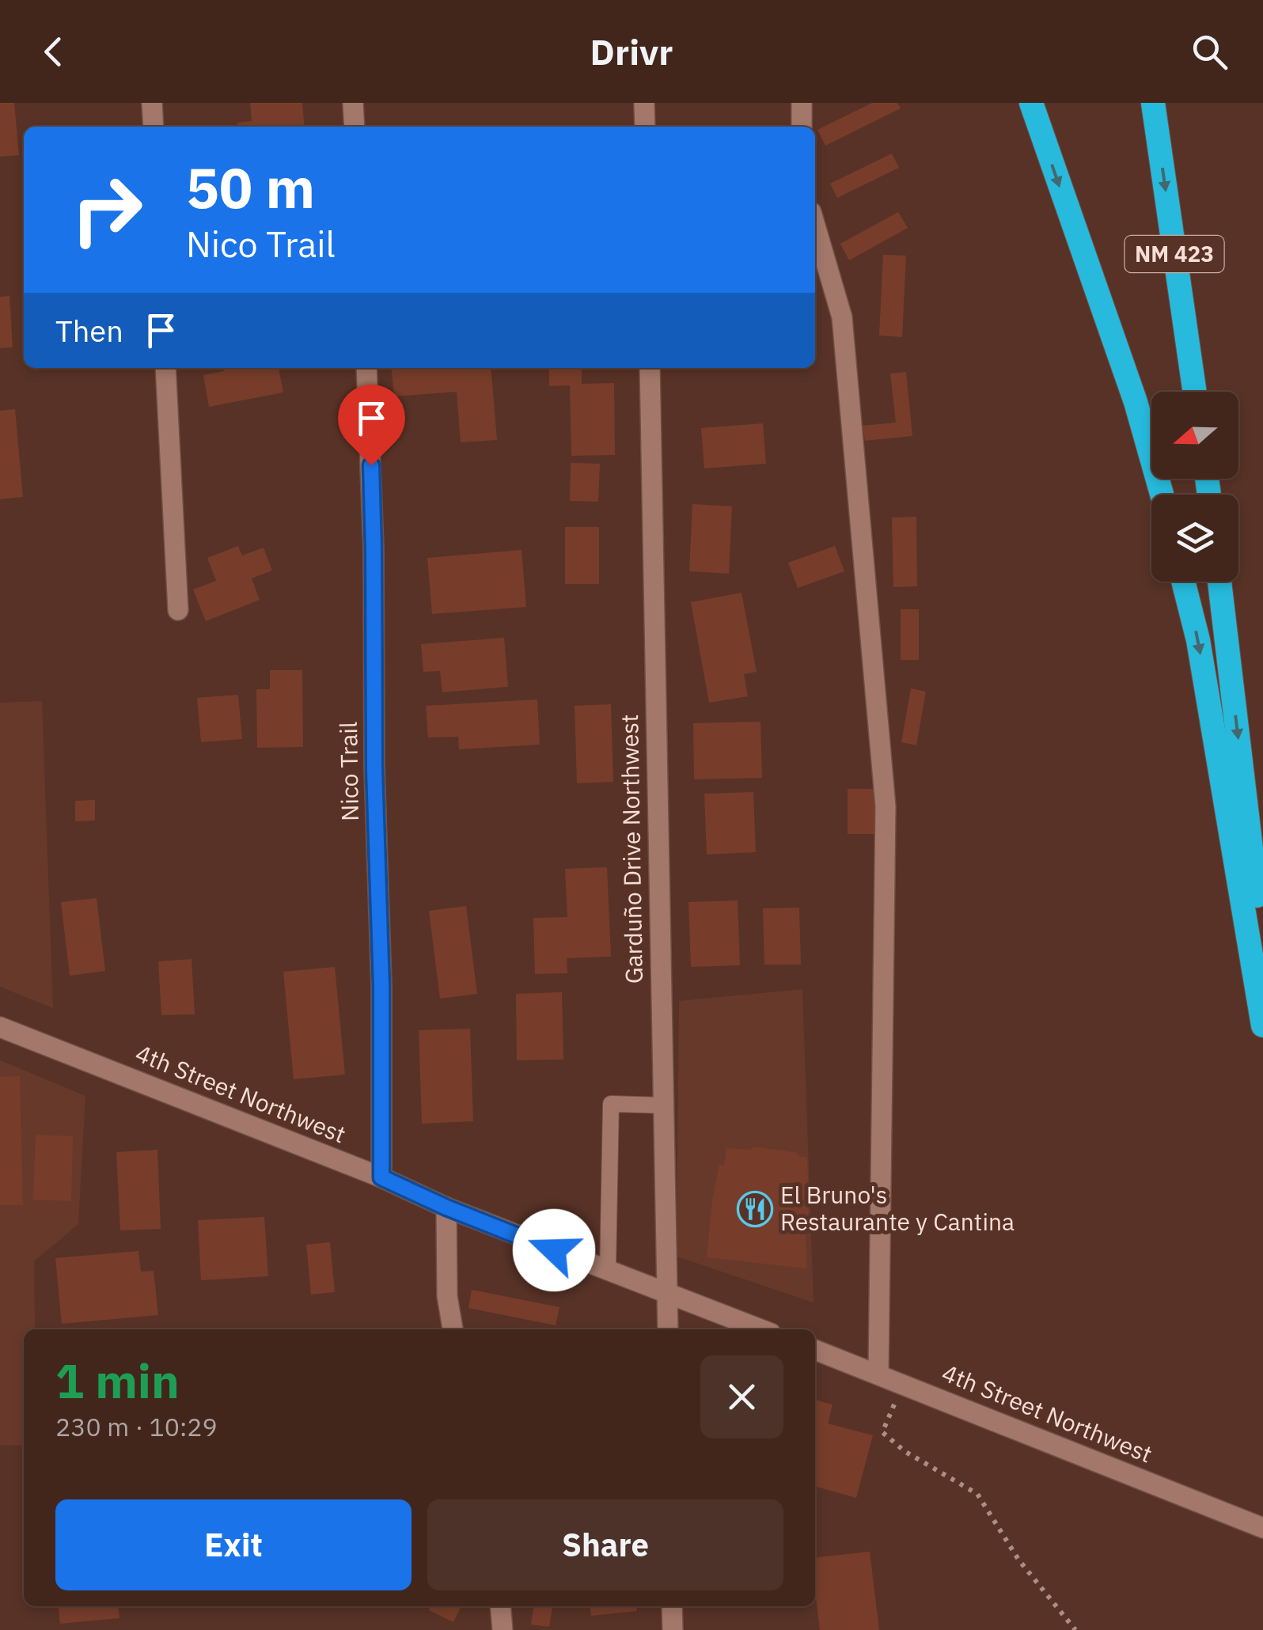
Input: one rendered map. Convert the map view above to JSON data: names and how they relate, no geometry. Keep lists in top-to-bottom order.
{
  "streets": {
    "highway": ["NM 423"],
    "street": ["Nico Trail", "Garduño Drive Northwest", "4th Street Northwest"]
  },
  "crossings": [
    ["Nico Trail", "4th Street Northwest"],
    ["Garduño Drive Northwest", "4th Street Northwest"]
  ],
  "places": {
    "restaurant": ["El Bruno's Restaurante y Cantina"]
  },
  "north": "left",
  "page": {
    "header": "Drivr",
    "turn": ["50 m", "Nico Trail"],
    "then": "Then",
    "heading": ["1 min", "230 m · 10:29"],
    "buttons": ["Exit", "Share"]
  }
}
